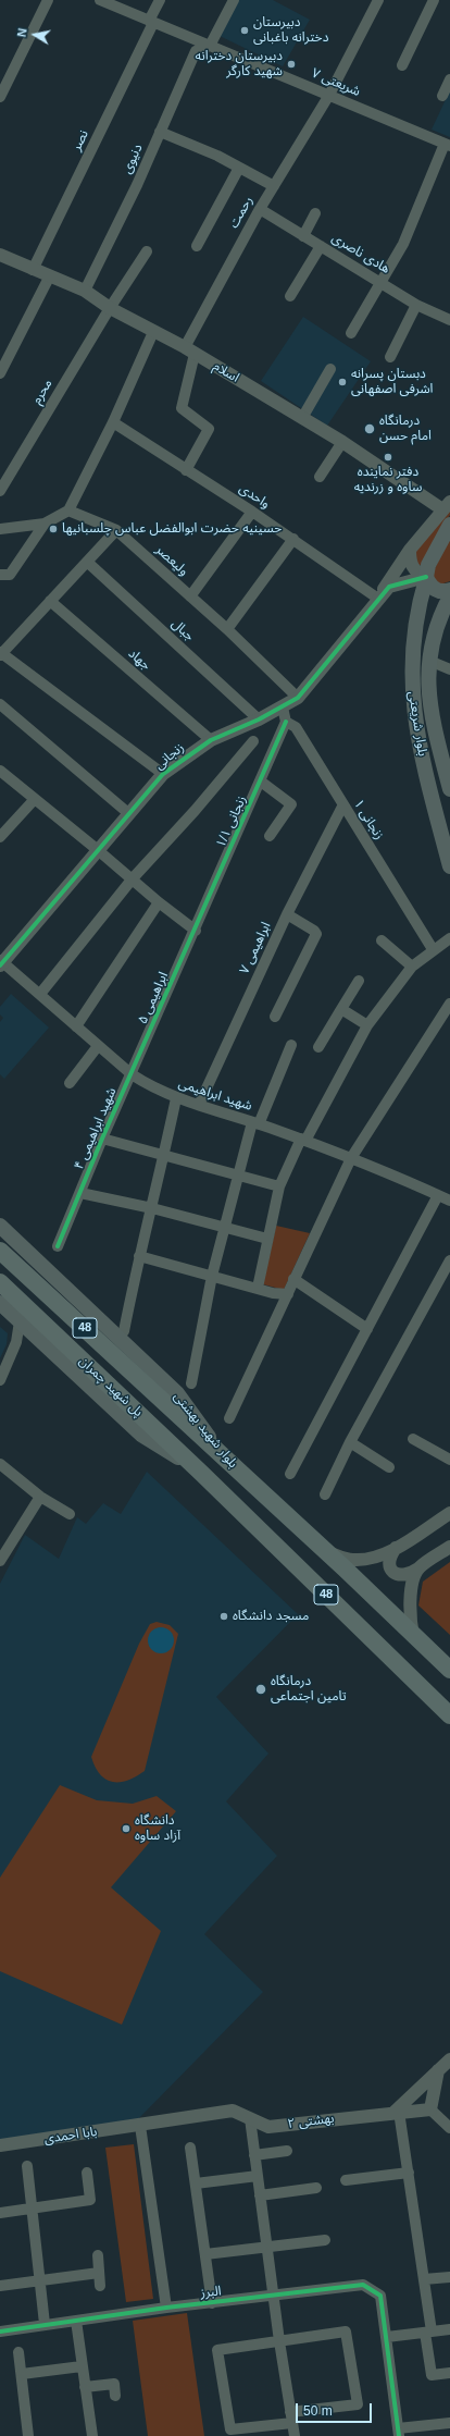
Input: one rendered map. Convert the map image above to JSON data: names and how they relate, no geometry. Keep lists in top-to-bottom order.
{
  "streets": {
    "main road": [
      "بلوار شریعتی",
      "48",
      "پل شهید چمران",
      "بلوار شهید بهشتی"
    ],
    "street": [
      "شریعتی ۷",
      "نصر",
      "دنیوی",
      "رحمت",
      "هادی ناصری",
      "اسلام",
      "محرم",
      "واحدی",
      "ولیعصر",
      "جبال",
      "جهاد",
      "زنجانی",
      "زنجانی ۱",
      "زنجانی ۱/۱",
      "ابراهیمی ۷",
      "ابراهیمی ۵",
      "شهید ابراهیمی",
      "شهید ابراهیمی ۴",
      "بهشتی ۲",
      "بابا احمدی",
      "البرز"
    ]
  },
  "crossings": [
    ["شریعتی ۷", "نصر"],
    ["شریعتی ۷", "دنیوی"],
    ["شریعتی ۷", "رحمت"],
    ["نصر", "اسلام"],
    ["دنیوی", "اسلام"],
    ["رحمت", "هادی ناصری"],
    ["رحمت", "اسلام"],
    ["رحمت", "واحدی"],
    ["اسلام", "محرم"],
    ["واحدی", "زنجانی"],
    ["ولیعصر", "زنجانی"],
    ["جبال", "زنجانی"],
    ["جهاد", "زنجانی"],
    ["زنجانی", "شهید ابراهیمی"],
    ["زنجانی ۱", "زنجانی ۱/۱"],
    ["زنجانی ۱", "ابراهیمی ۷"],
    ["زنجانی ۱/۱", "ابراهیمی ۵"],
    ["ابراهیمی ۷", "شهید ابراهیمی"],
    ["ابراهیمی ۵", "شهید ابراهیمی"],
    ["ابراهیمی ۵", "شهید ابراهیمی ۴"],
    ["شهید ابراهیمی", "شهید ابراهیمی ۴"],
    ["48", "پل شهید چمران"],
    ["پل شهید چمران", "بلوار شهید بهشتی"],
    ["بهشتی ۲", "بابا احمدی"]
  ],
  "places": [
    "دبیرستان دخترانه باغبانی",
    "دبیرستان دخترانه شهید کارگر",
    "دبستان پسرانه اشرفی اصفهانی",
    "درمانگاه امام حسن",
    "دفتر نماینده ساوه و زرندیه",
    "حسینیه حضرت ابوالفضل عباس چلسبانیها",
    "مسجد دانشگاه",
    "درمانگاه تامین اجتماعی",
    "دانشگاه آزاد ساوه"
  ],
  "scale_bar": "50 m",
  "north": "left"
}
